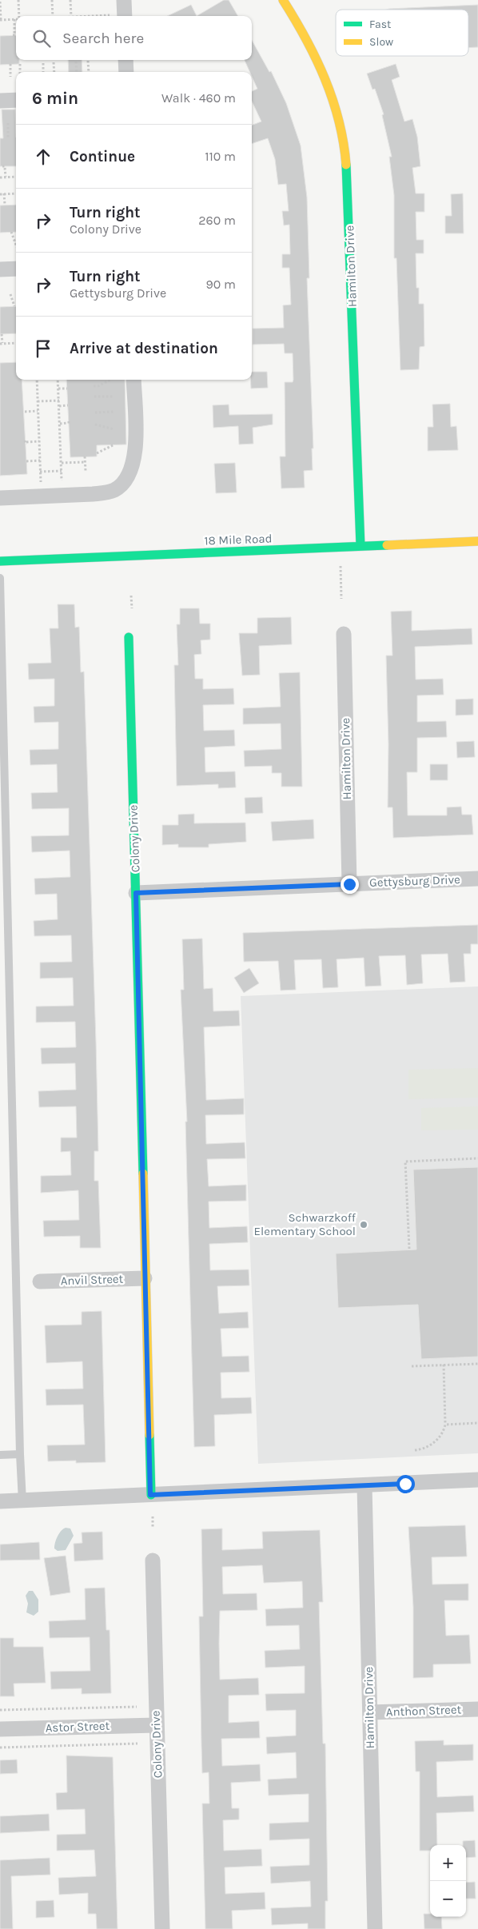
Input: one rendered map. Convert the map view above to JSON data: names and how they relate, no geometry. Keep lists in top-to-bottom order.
{
  "streets": {
    "street": [
      "Hamilton Drive",
      "18 Mile Road",
      "Colony Drive",
      "Gettysburg Drive",
      "Anvil Street",
      "Anthon Street",
      "Astor Street"
    ]
  },
  "crossings": [
    ["Hamilton Drive", "18 Mile Road"],
    ["Hamilton Drive", "Gettysburg Drive"],
    ["Hamilton Drive", "Anthon Street"],
    ["Colony Drive", "Gettysburg Drive"],
    ["Colony Drive", "Anvil Street"],
    ["Colony Drive", "Astor Street"]
  ],
  "places": ["Schwarzkoff Elementary School"],
  "legend": ["Fast", "Slow"],
  "page": {
    "search": "Search here",
    "heading": ["6 min", "Walk · 460 m"],
    "list": [
      ["Continue", "110 m"],
      ["Turn right", "Colony Drive", "260 m"],
      ["Turn right", "Gettysburg Drive", "90 m"],
      "Arrive at destination"
    ],
    "map_buttons": ["+", "−"]
  }
}
